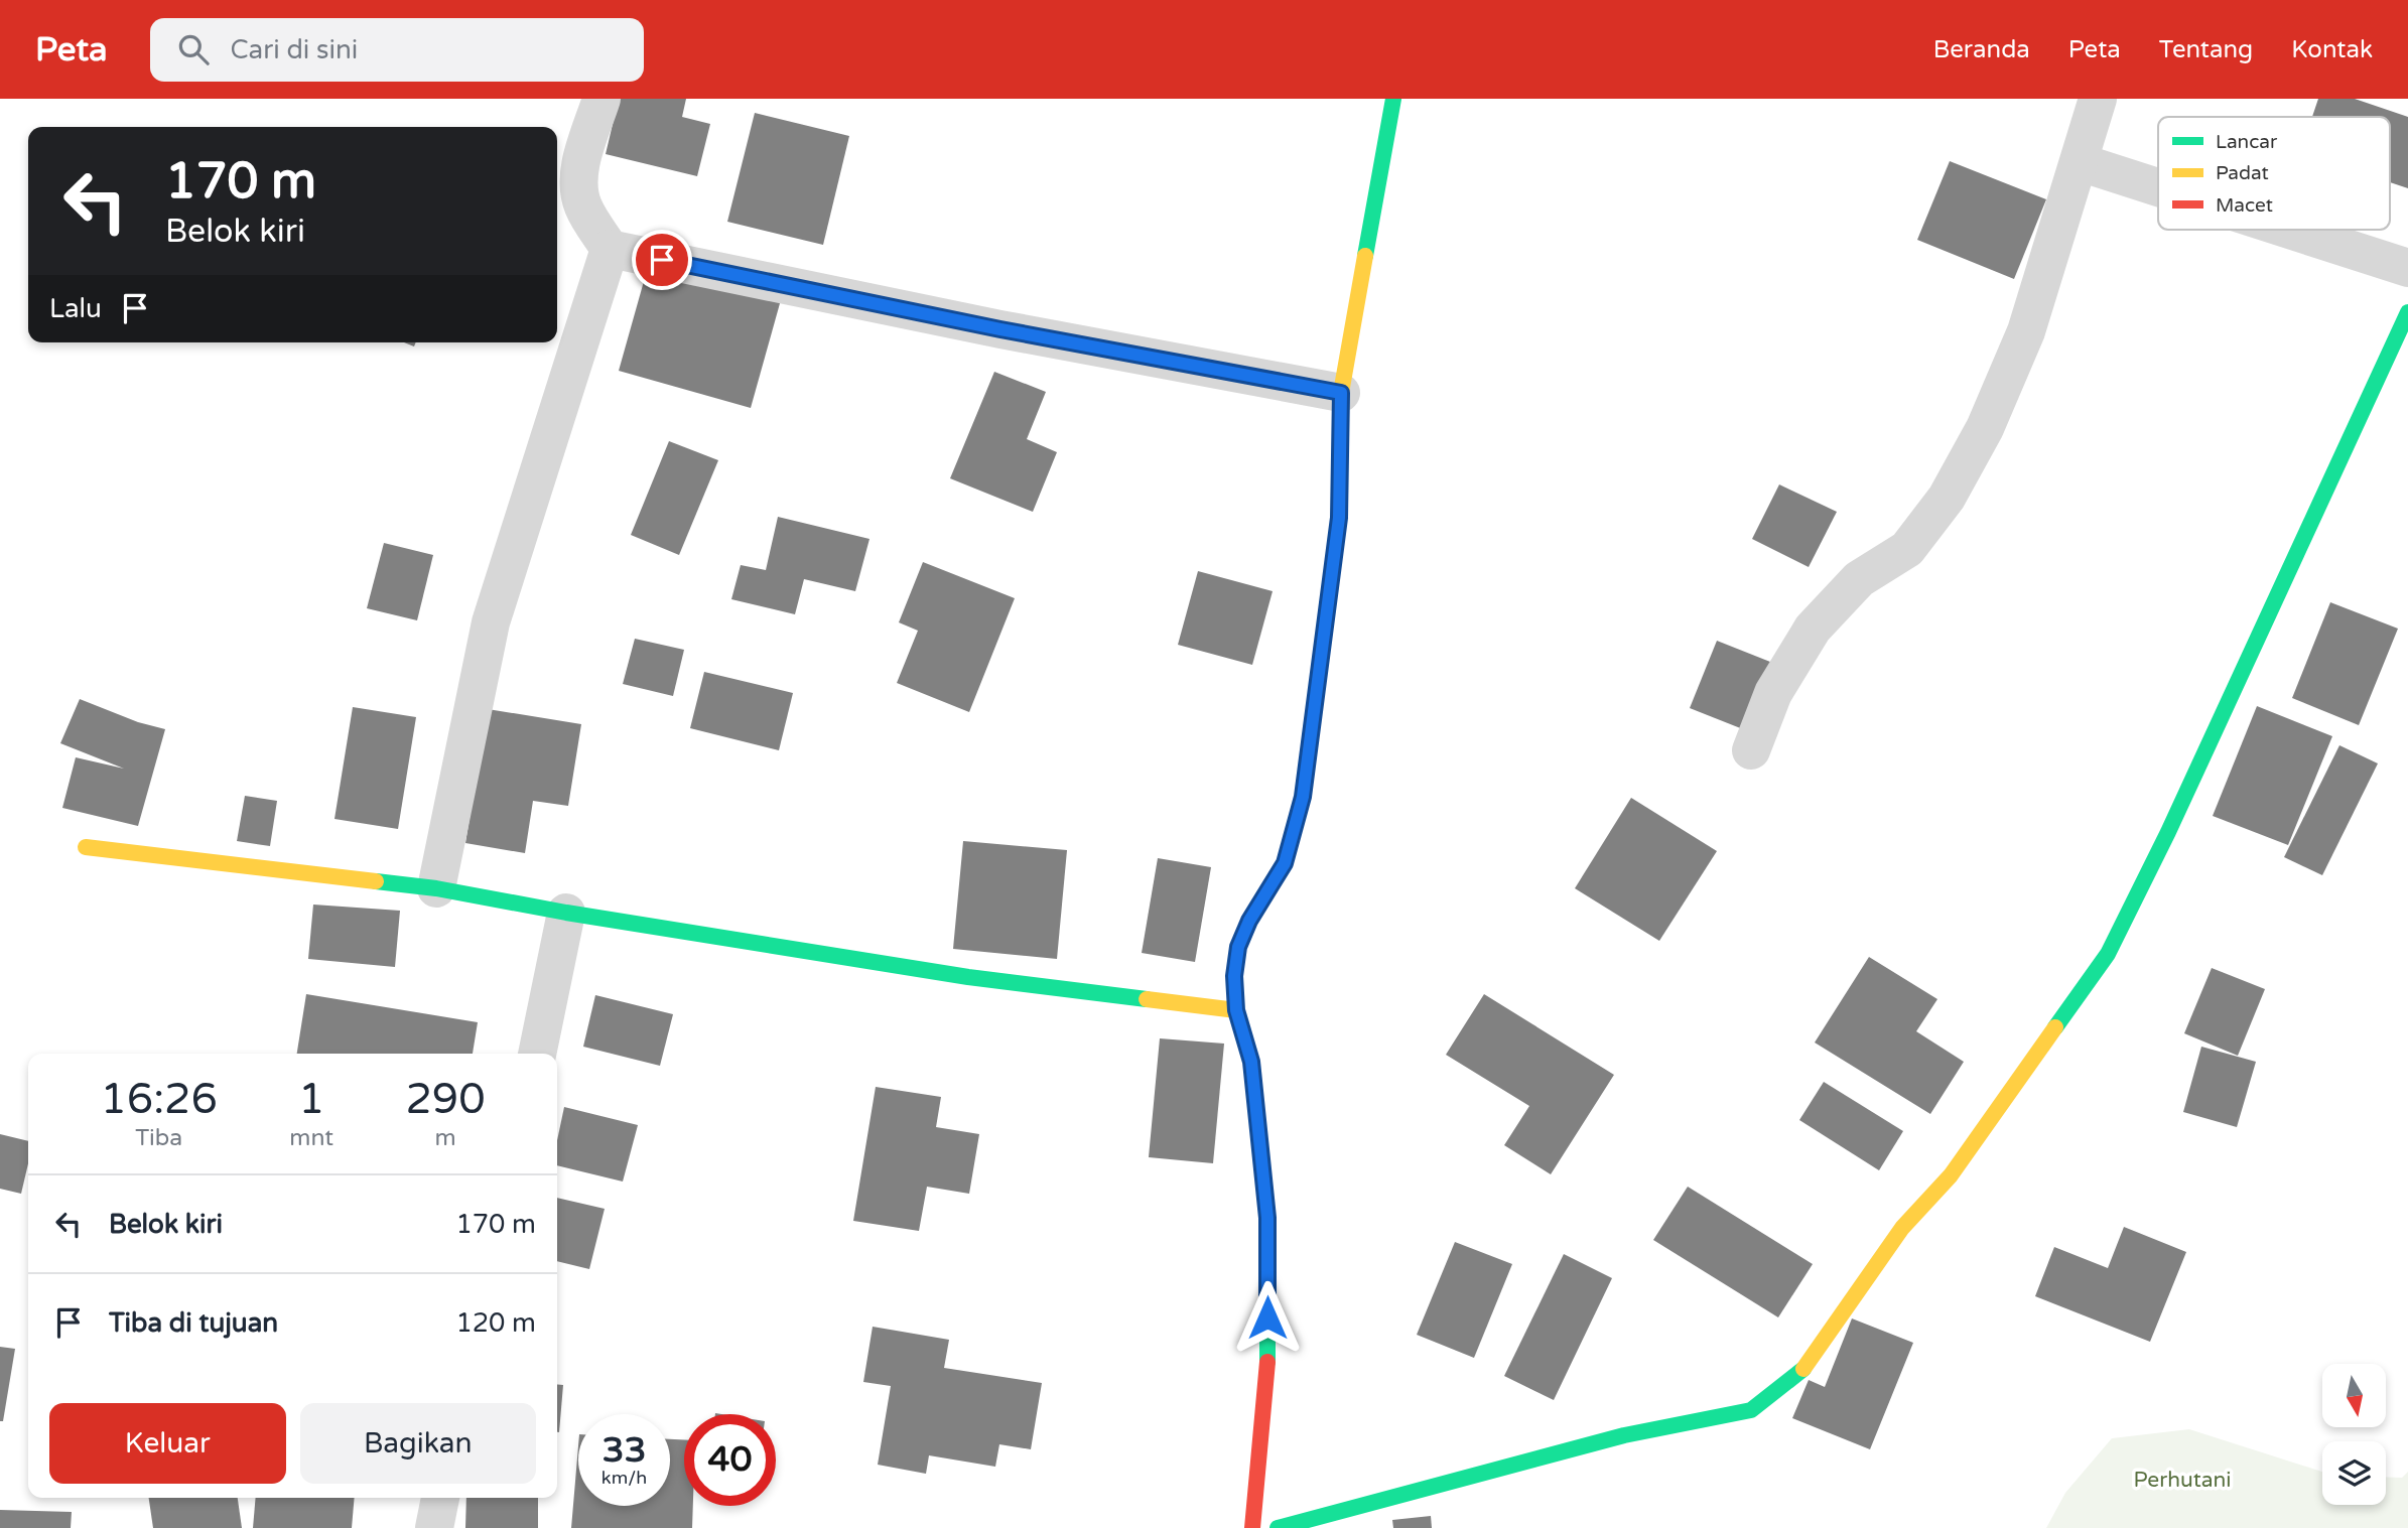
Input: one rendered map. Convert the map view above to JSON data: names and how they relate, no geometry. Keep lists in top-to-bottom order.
{
  "parks": ["Perhutani"],
  "legend": ["Lancar", "Padat", "Macet"],
  "north": "bottom",
  "page": {
    "header": "Peta",
    "search": "Cari di sini",
    "nav": [
      "Beranda",
      "Peta",
      "Tentang",
      "Kontak"
    ],
    "turn": ["170 m", "Belok kiri"],
    "then": "Lalu",
    "eta": [
      "16:26",
      "Tiba",
      "1",
      "mnt",
      "290",
      "m"
    ],
    "list": [
      {
        "name": "Belok kiri",
        "value": "170 m"
      },
      {
        "name": "Tiba di tujuan",
        "value": "120 m"
      }
    ],
    "buttons": ["Keluar", "Bagikan"],
    "speed": "33 km/h",
    "limit": "40"
  }
}
